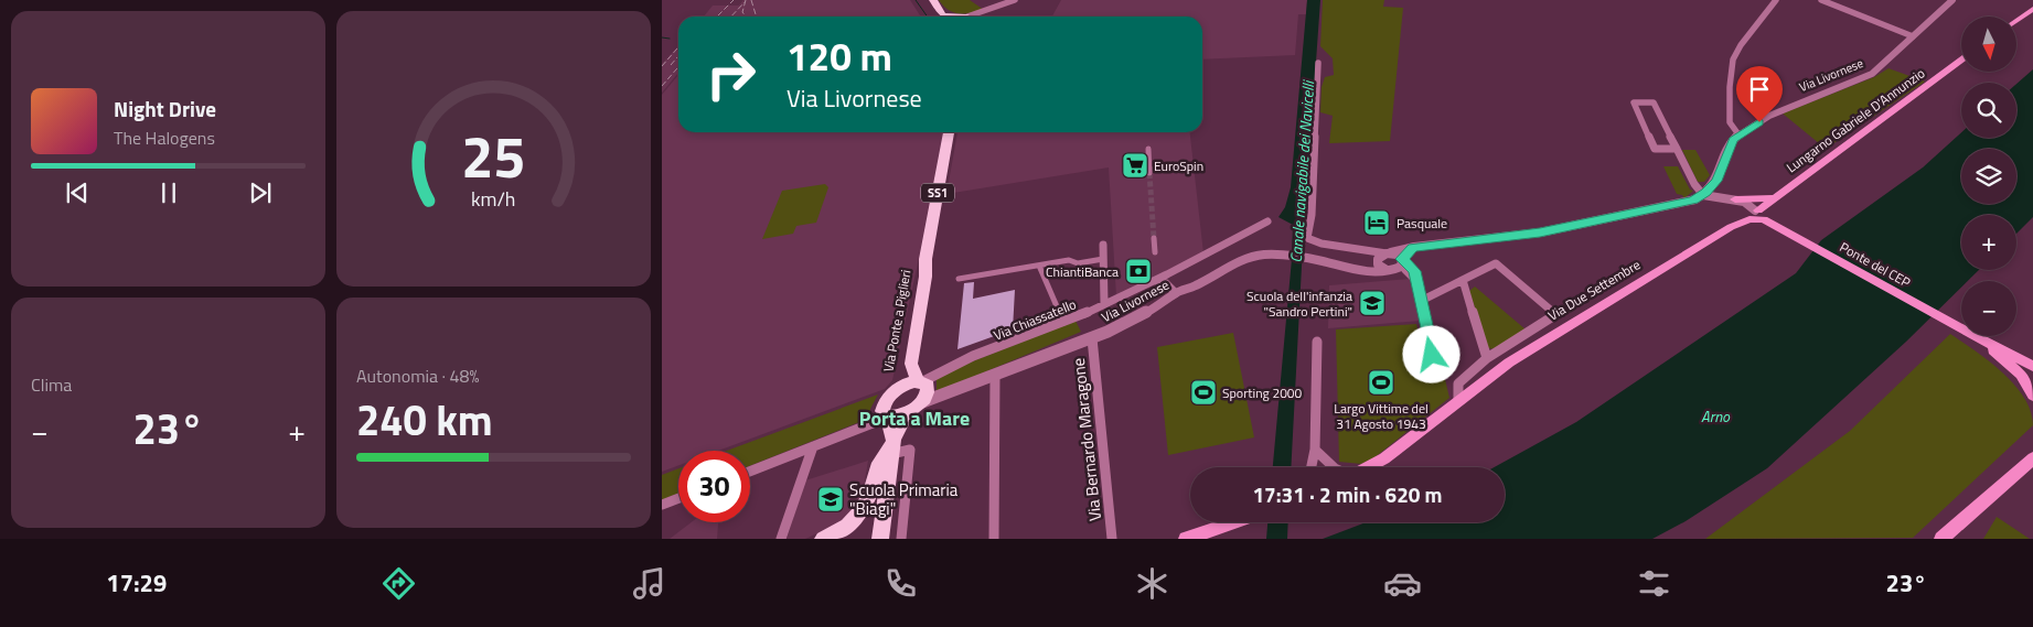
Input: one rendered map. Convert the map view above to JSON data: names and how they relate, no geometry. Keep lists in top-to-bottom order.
{
  "streets": {
    "main road": [
      "Lungarno Gabriele D'Annunzio",
      "SS1",
      "Ponte del CEP",
      "Via Due Settembre",
      "Via Ponte a Piglieri"
    ],
    "street": ["Via Livornese", "Via Chiassatello", "Via Bernardo Maragone"]
  },
  "crossings": [
    ["Via Livornese", "Via Ponte a Piglieri"],
    ["Via Livornese", "Via Bernardo Maragone"],
    ["Lungarno Gabriele D'Annunzio", "Ponte del CEP"],
    ["Lungarno Gabriele D'Annunzio", "Via Due Settembre"],
    ["Ponte del CEP", "Via Due Settembre"],
    ["Via Chiassatello", "Via Ponte a Piglieri"]
  ],
  "districts": ["Porta a Mare"],
  "water": ["Canale navigabile dei Navicelli", "Arno"],
  "places": {
    "supermarket": ["EuroSpin"],
    "hotel": ["Pasquale"],
    "bank": ["ChiantiBanca"],
    "school or university": ["Scuola dell'infanzia \"Sandro Pertini\"", "Scuola Primaria \"Biagi\""],
    "sports": ["Largo Vittime del 31 Agosto 1943", "Sporting 2000"]
  },
  "north": "bottom",
  "page": {
    "map_buttons": ["+", "−"],
    "turn": ["120 m", "Via Livornese"],
    "song": ["Night Drive", "The Halogens"],
    "tile": [
      "Clima",
      ["Autonomia · 48%", "240 km"]
    ],
    "heat": ["−", "23°", "+"],
    "limit": "30",
    "trip": "17:31 · 2 min · 620 m",
    "tabs": ["17:29", "23°"],
    "gauge": ["25", "km/h"]
  }
}
